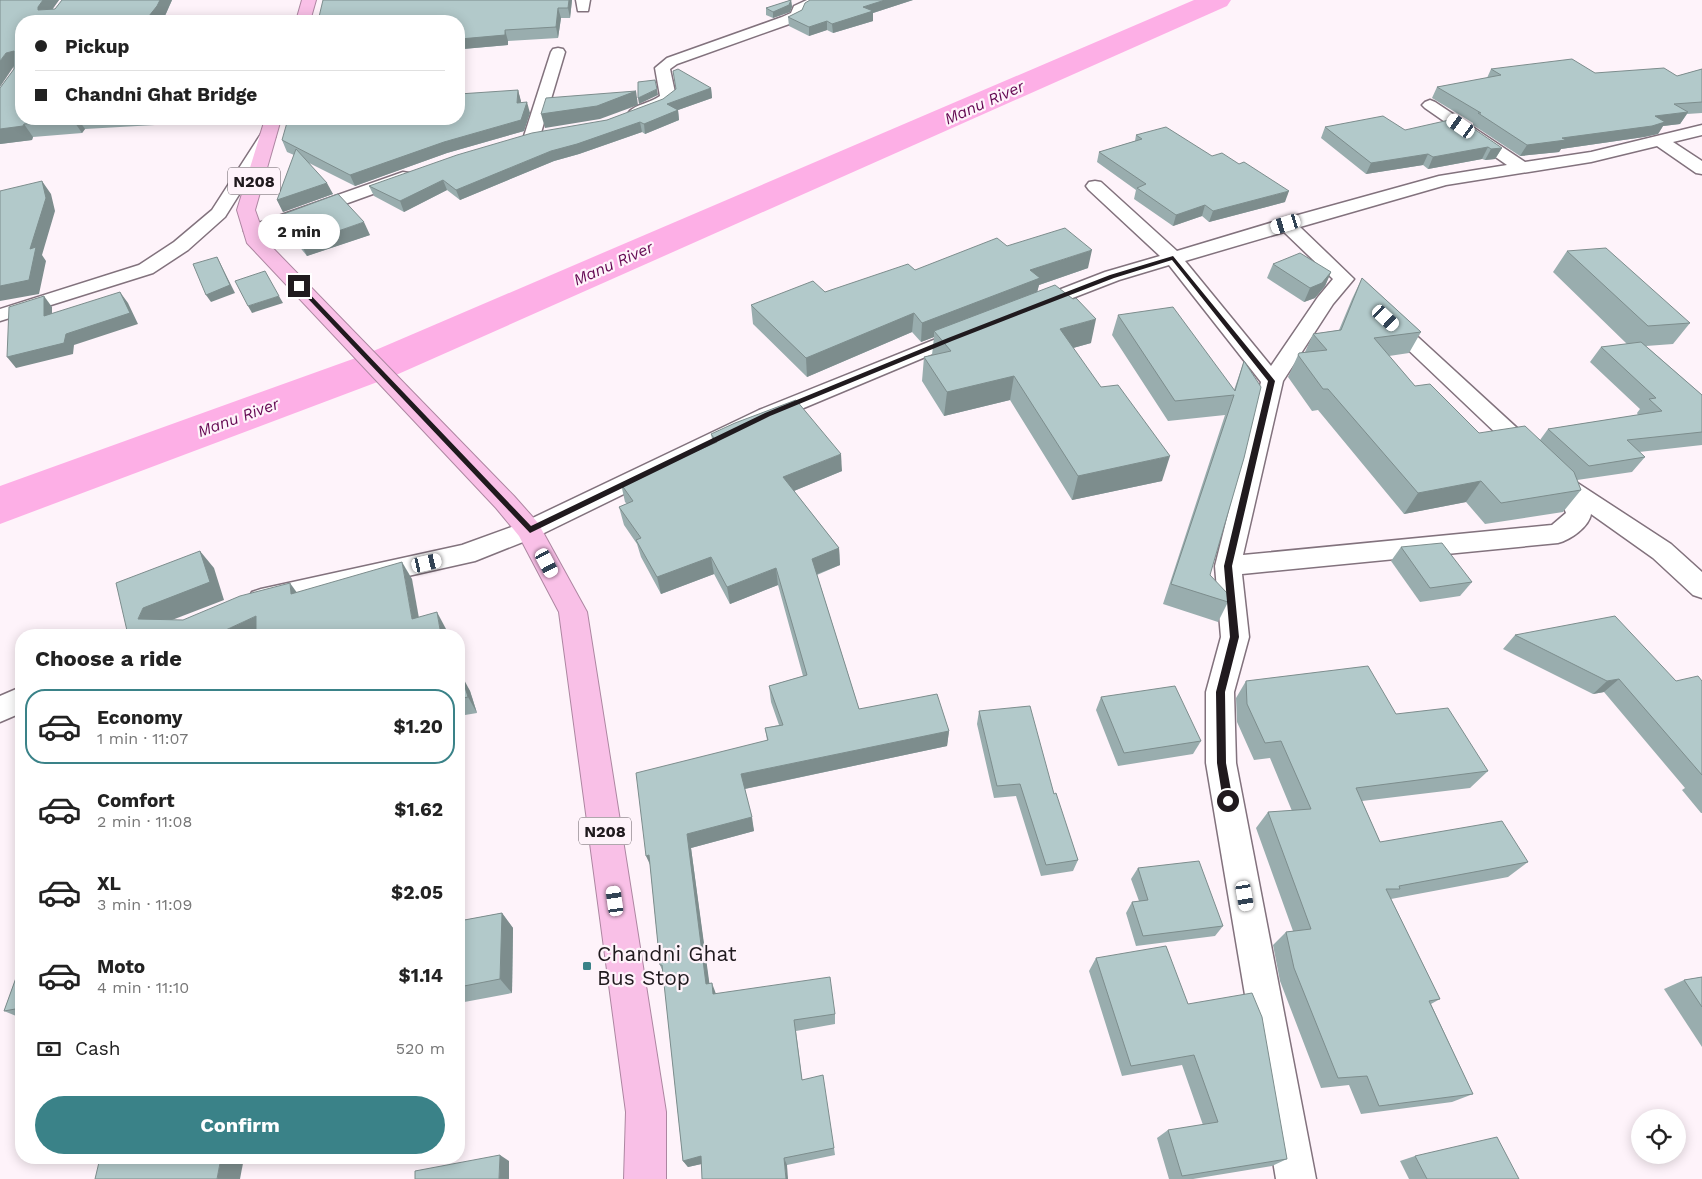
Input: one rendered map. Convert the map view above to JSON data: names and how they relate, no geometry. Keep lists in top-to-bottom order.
{
  "streets": {
    "highway": ["N208"]
  },
  "water": ["Manu River"],
  "places": {
    "transit": ["Chandni Ghat Bus Stop"]
  },
  "page": {
    "banner": ["Pickup", "Chandni Ghat Bridge"],
    "bubble": "2 min",
    "heading": "Choose a ride",
    "list": [
      {
        "name": "Economy",
        "note": "1 min · 11:07",
        "value": "$1.20"
      },
      {
        "name": "Comfort",
        "note": "2 min · 11:08",
        "value": "$1.62"
      },
      {
        "name": "XL",
        "note": "3 min · 11:09",
        "value": "$2.05"
      },
      {
        "name": "Moto",
        "note": "4 min · 11:10",
        "value": "$1.14"
      }
    ],
    "pay": ["Cash", "520 m"],
    "buttons": "Confirm"
  }
}
